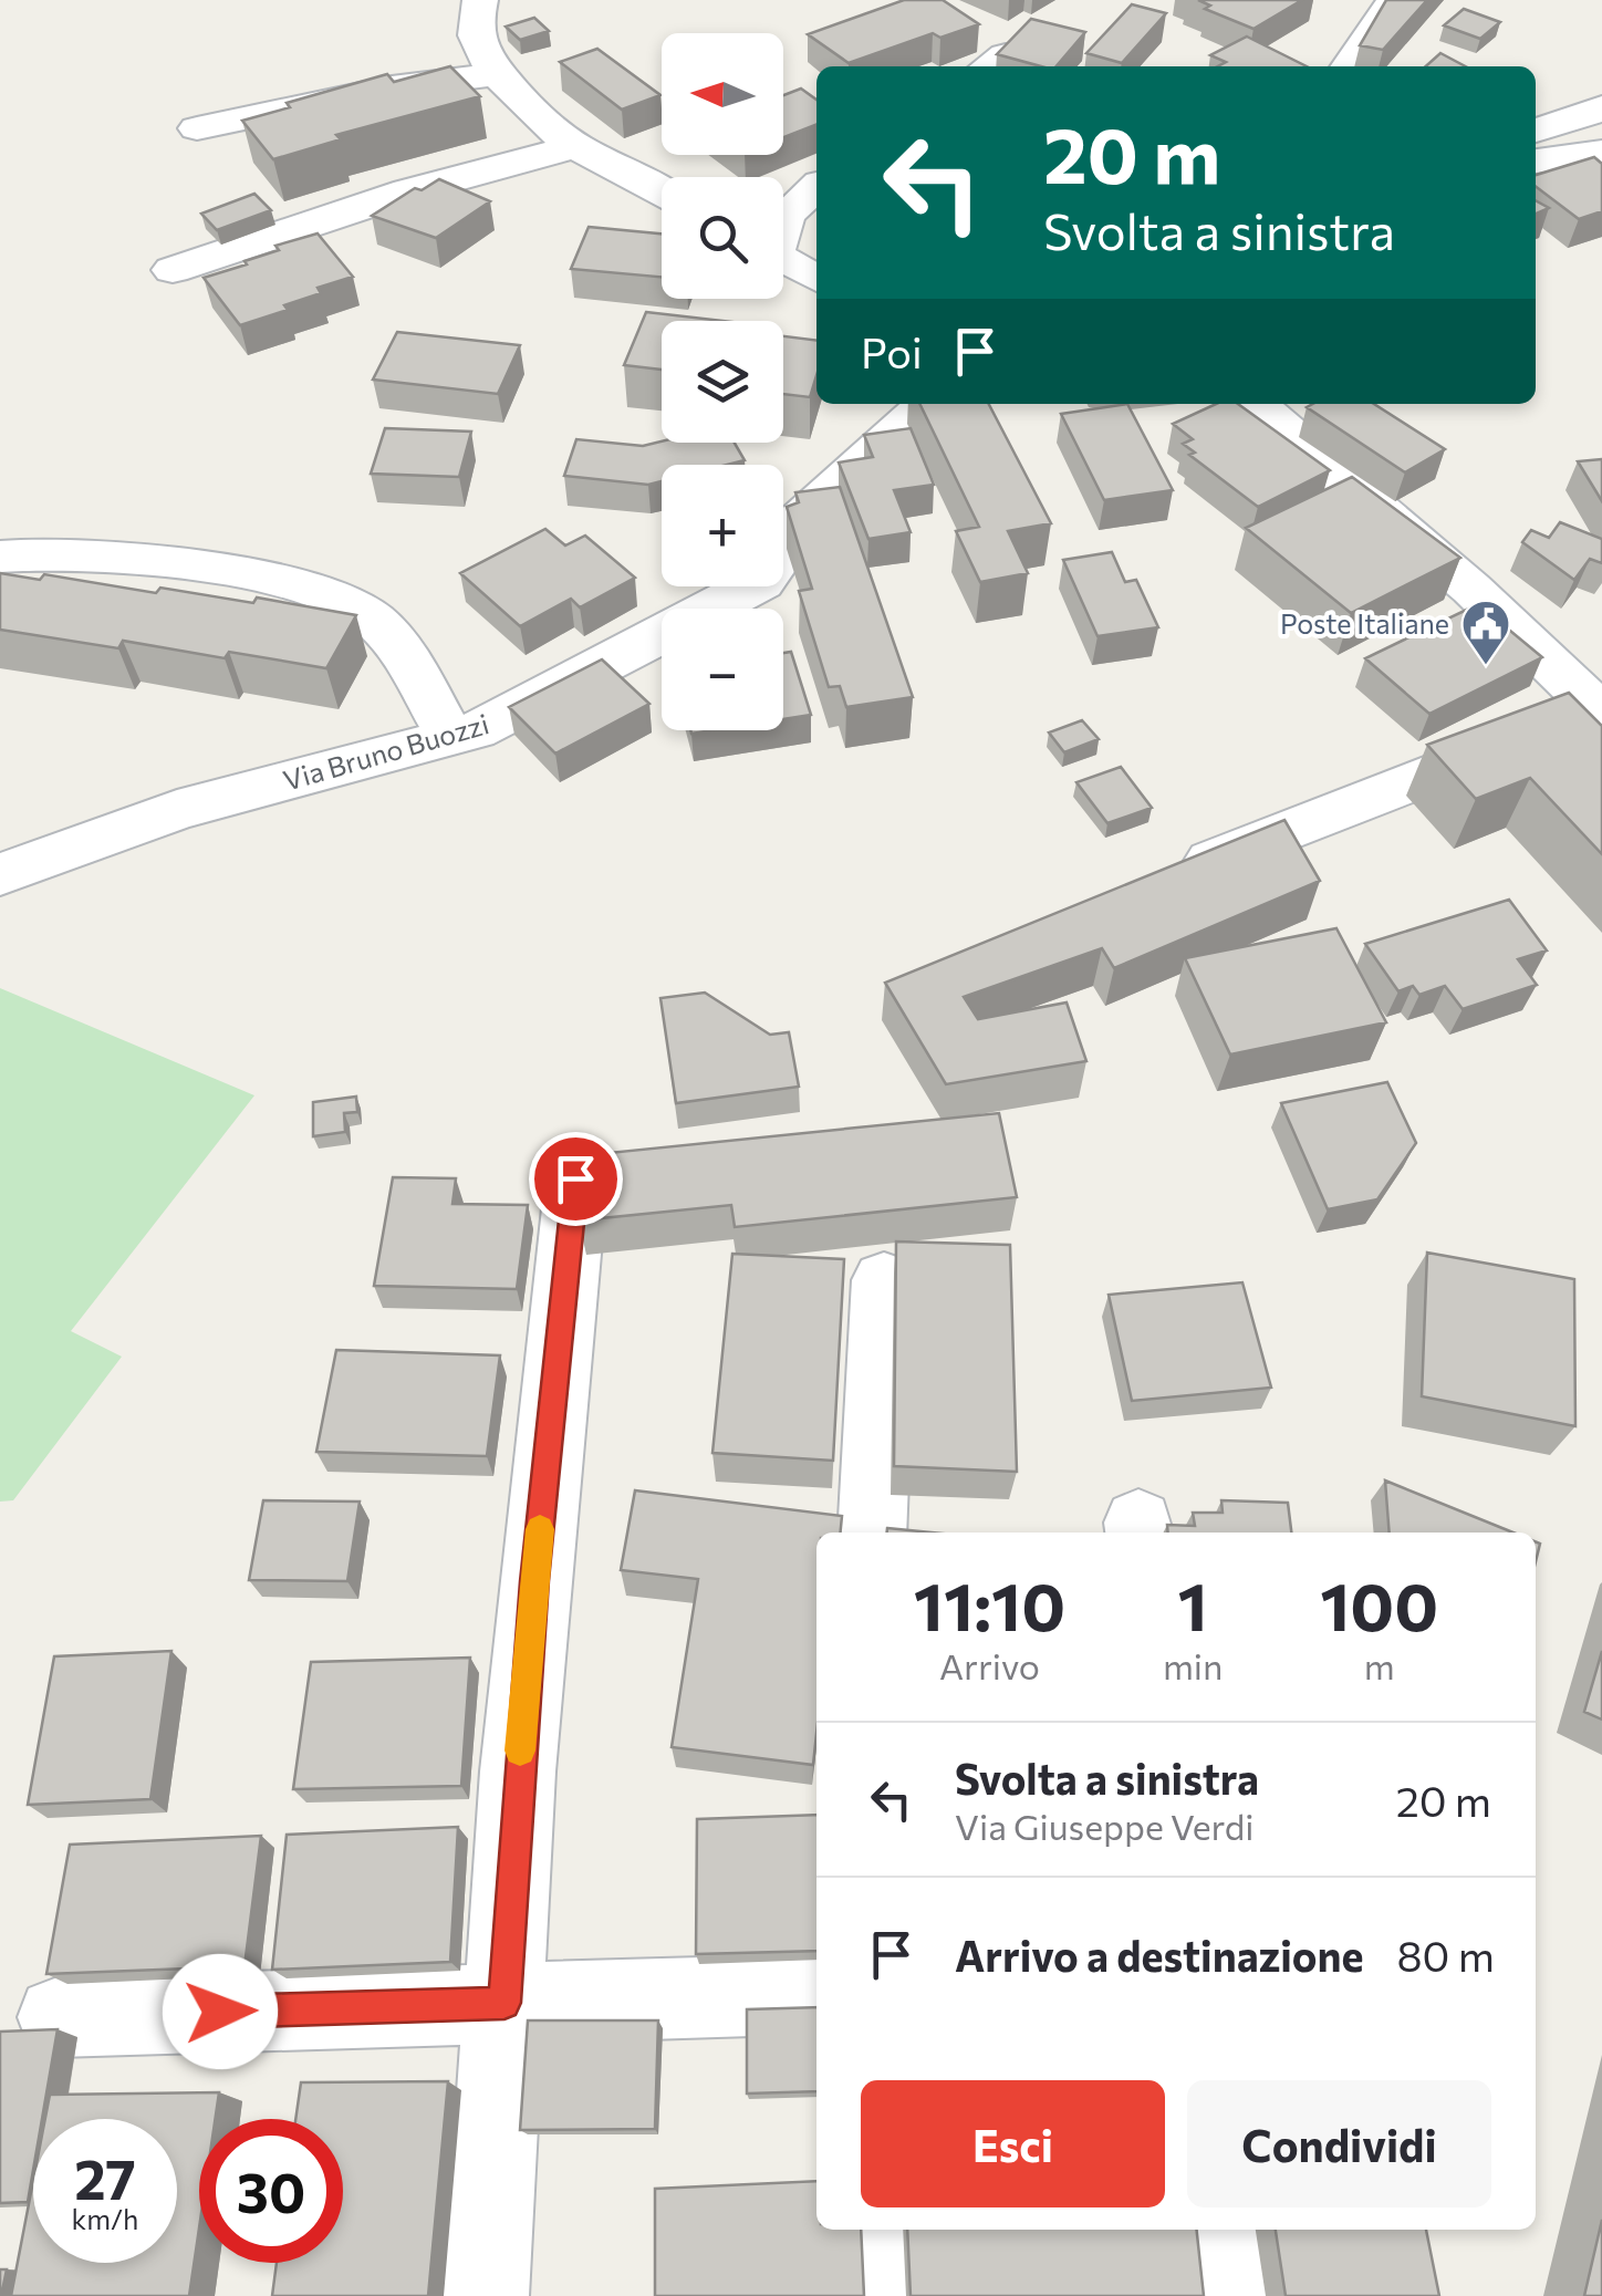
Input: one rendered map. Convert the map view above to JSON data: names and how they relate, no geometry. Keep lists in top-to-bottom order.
{
  "streets": {
    "street": ["Via Bruno Buozzi"]
  },
  "places": {
    "public building": ["Poste Italiane"]
  },
  "north": "left",
  "page": {
    "map_buttons": ["+", "−"],
    "turn": ["20 m", "Svolta a sinistra"],
    "then": "Poi",
    "eta": [
      "11:10",
      "Arrivo",
      "1",
      "min",
      "100",
      "m"
    ],
    "list": [
      {
        "name": "Svolta a sinistra",
        "note": "Via Giuseppe Verdi",
        "value": "20 m"
      },
      {
        "name": "Arrivo a destinazione",
        "value": "80 m"
      }
    ],
    "buttons": ["Esci", "Condividi"],
    "speed": "27 km/h",
    "limit": "30"
  }
}
